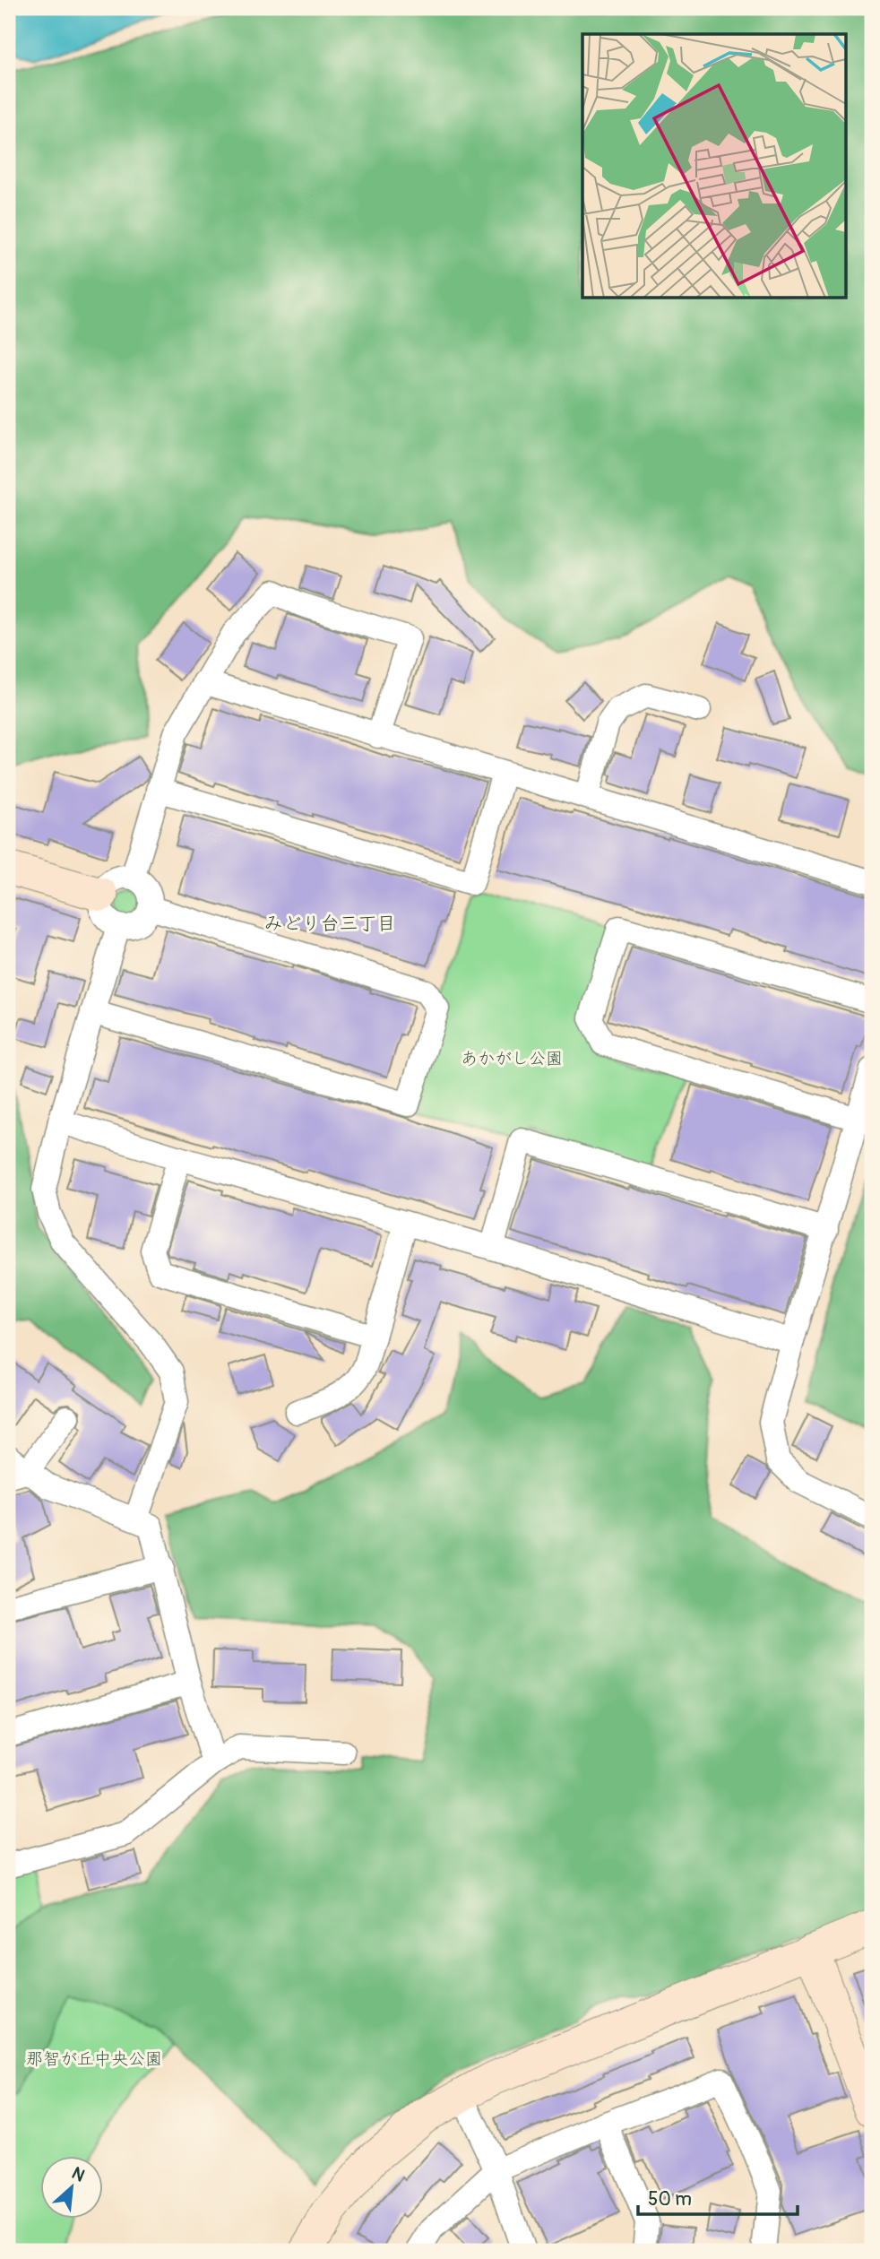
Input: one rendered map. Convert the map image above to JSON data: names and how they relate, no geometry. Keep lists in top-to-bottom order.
{
  "districts": ["みどり台三丁目"],
  "parks": ["あかがし公園", "那智が丘中央公園"],
  "scale_bar": "50 m",
  "north": "top right"
}
